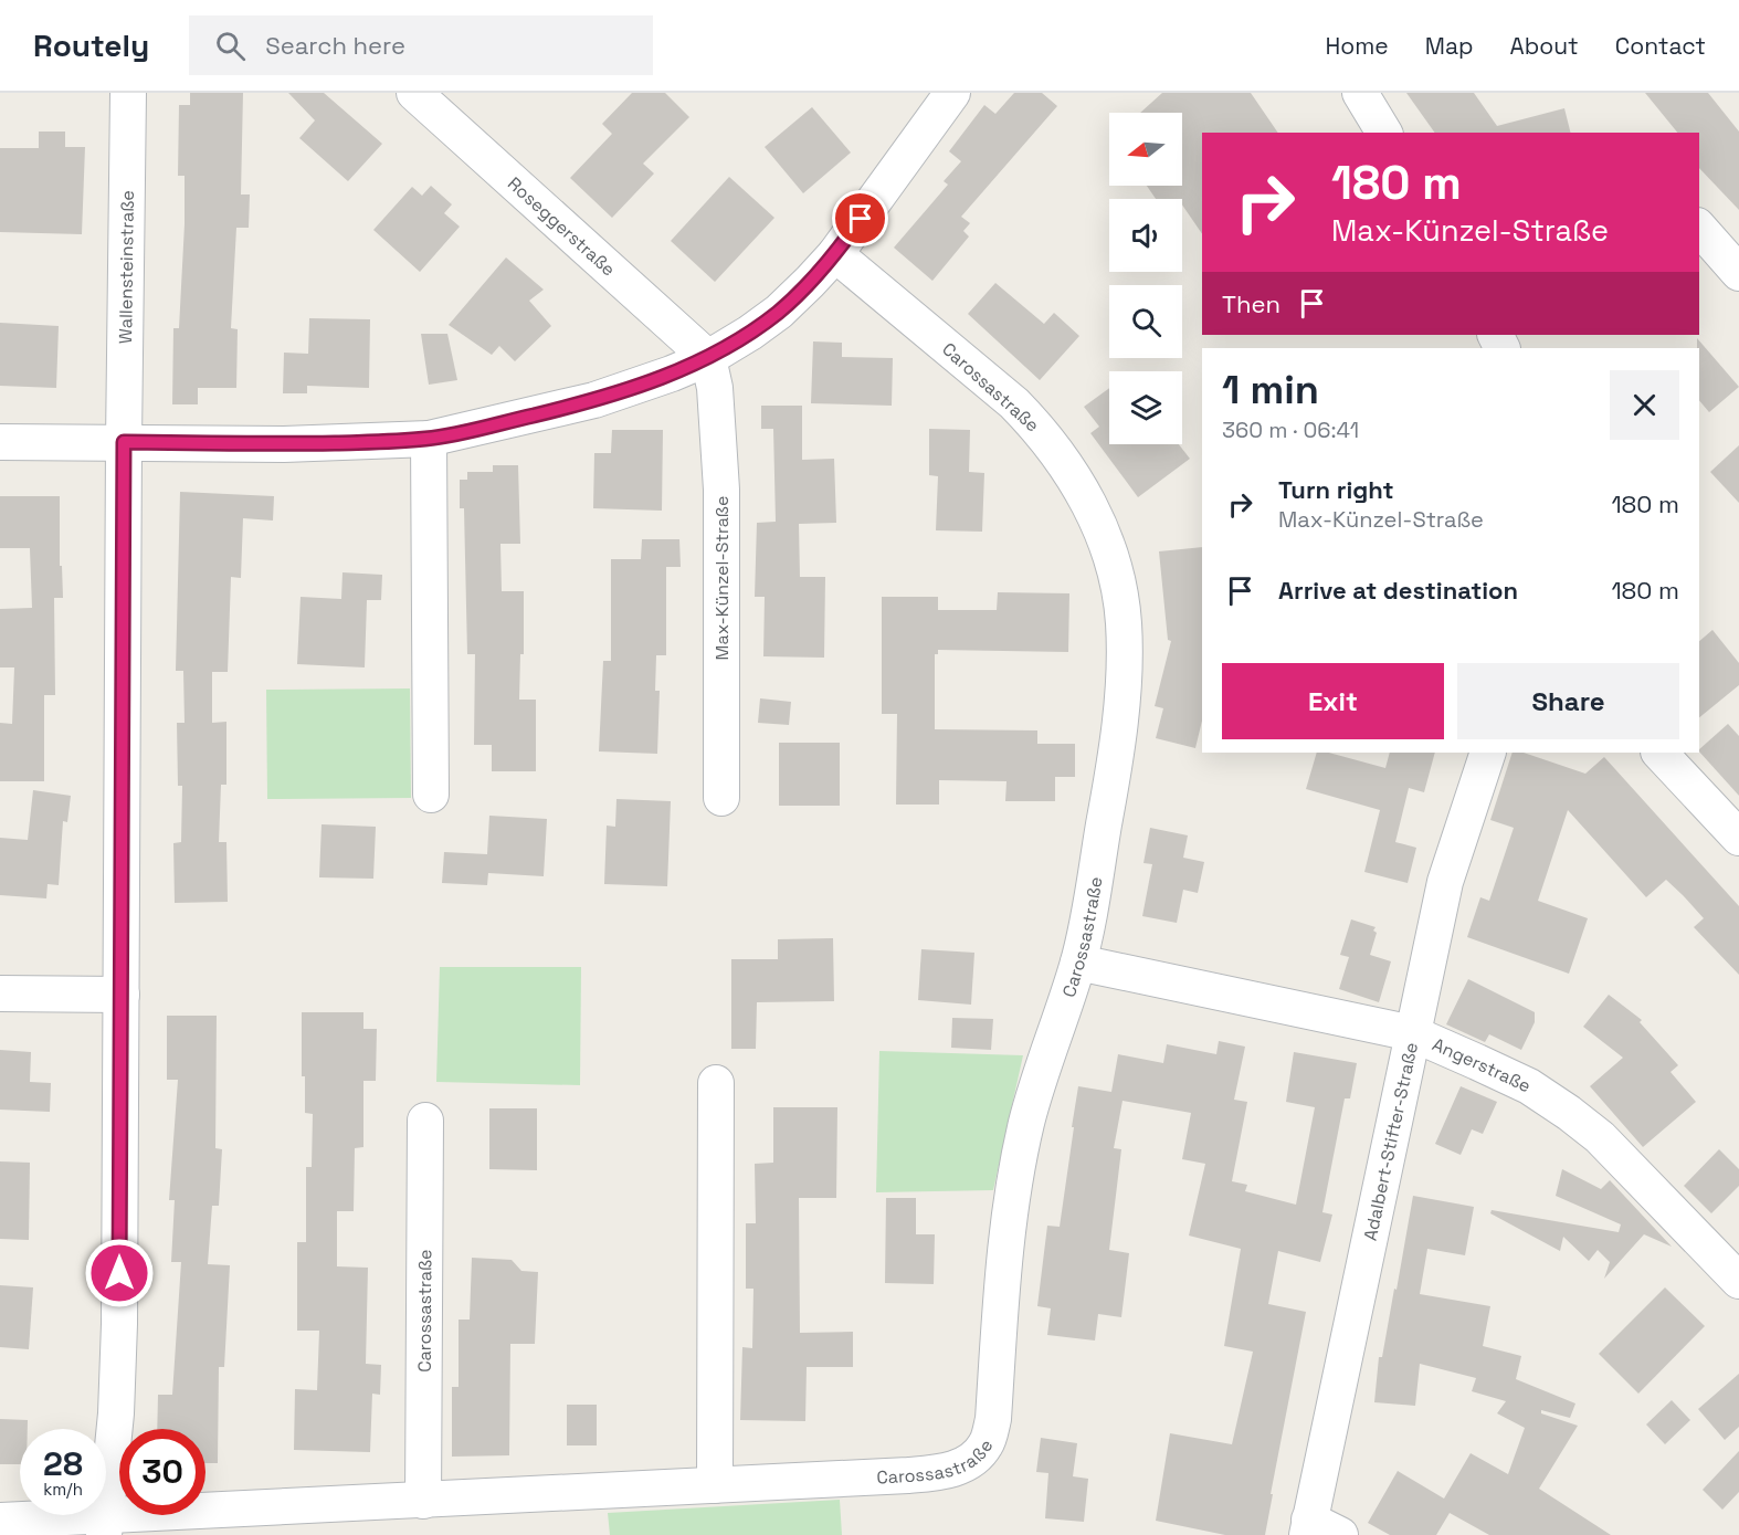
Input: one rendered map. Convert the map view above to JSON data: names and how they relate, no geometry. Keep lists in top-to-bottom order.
{
  "streets": {
    "street": [
      "Roseggerstraße",
      "Wallensteinstraße",
      "Carossastraße",
      "Max-Künzel-Straße",
      "Angerstraße",
      "Adalbert-Stifter-Straße"
    ]
  },
  "crossings": [
    ["Roseggerstraße", "Max-Künzel-Straße"],
    ["Wallensteinstraße", "Carossastraße"],
    ["Carossastraße", "Angerstraße"],
    ["Angerstraße", "Adalbert-Stifter-Straße"]
  ],
  "north": "left",
  "page": {
    "header": "Routely",
    "search": "Search here",
    "nav": [
      "Home",
      "Map",
      "About",
      "Contact"
    ],
    "turn": ["180 m", "Max-Künzel-Straße"],
    "then": "Then",
    "heading": ["1 min", "360 m · 06:41"],
    "list": [
      {
        "name": "Turn right",
        "note": "Max-Künzel-Straße",
        "value": "180 m"
      },
      {
        "name": "Arrive at destination",
        "value": "180 m"
      }
    ],
    "buttons": ["Exit", "Share"],
    "speed": "28 km/h",
    "limit": "30"
  }
}
